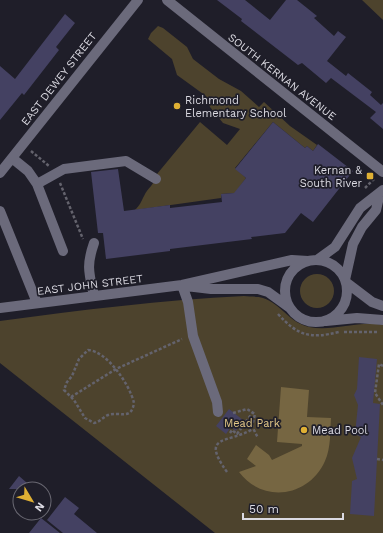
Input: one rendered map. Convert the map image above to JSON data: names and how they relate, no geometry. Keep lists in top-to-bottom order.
{
  "streets": {
    "street": ["SOUTH KERNAN AVENUE", "EAST DEWEY STREET", "EAST JOHN STREET"]
  },
  "parks": ["Mead Park"],
  "places": {
    "other": ["Richmond Elementary School", "Mead Pool"],
    "transit": ["Kernan & South River"]
  },
  "scale_bar": "50 m",
  "north": "bottom right"
}
